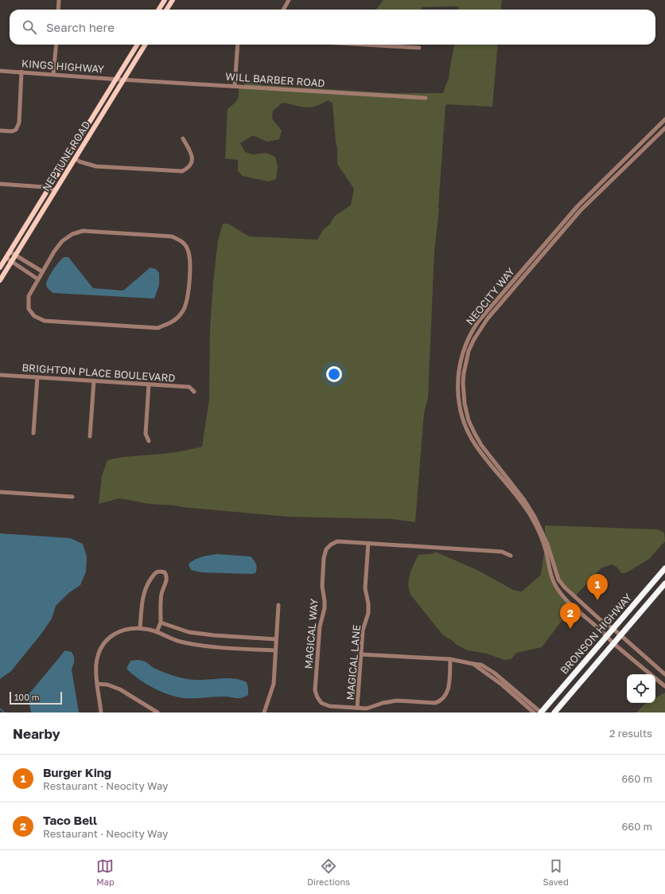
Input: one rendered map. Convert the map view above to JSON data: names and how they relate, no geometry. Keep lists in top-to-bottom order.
{
  "streets": {
    "highway": ["BRONSON HIGHWAY"],
    "main road": ["NEPTUNE ROAD"],
    "street": [
      "KINGS HIGHWAY",
      "WILL BARBER ROAD",
      "NEOCITY WAY",
      "BRIGHTON PLACE BOULEVARD",
      "MAGICAL WAY",
      "MAGICAL LANE"
    ]
  },
  "crossings": [
    ["KINGS HIGHWAY", "WILL BARBER ROAD"],
    ["KINGS HIGHWAY", "NEPTUNE ROAD"],
    ["WILL BARBER ROAD", "NEPTUNE ROAD"],
    ["NEOCITY WAY", "BRONSON HIGHWAY"],
    ["MAGICAL WAY", "MAGICAL LANE"]
  ],
  "scale_bar": "100 m",
  "page": {
    "search": "Search here",
    "pins": ["1", "2"],
    "scale": "100 m",
    "heading": ["Nearby", "2 results"],
    "list": [
      {
        "mark": "1",
        "name": "Burger King",
        "note": "Restaurant · Neocity Way",
        "value": "660 m"
      },
      {
        "mark": "2",
        "name": "Taco Bell",
        "note": "Restaurant · Neocity Way",
        "value": "660 m"
      }
    ],
    "nav": ["Map", "Directions", "Saved"]
  }
}
